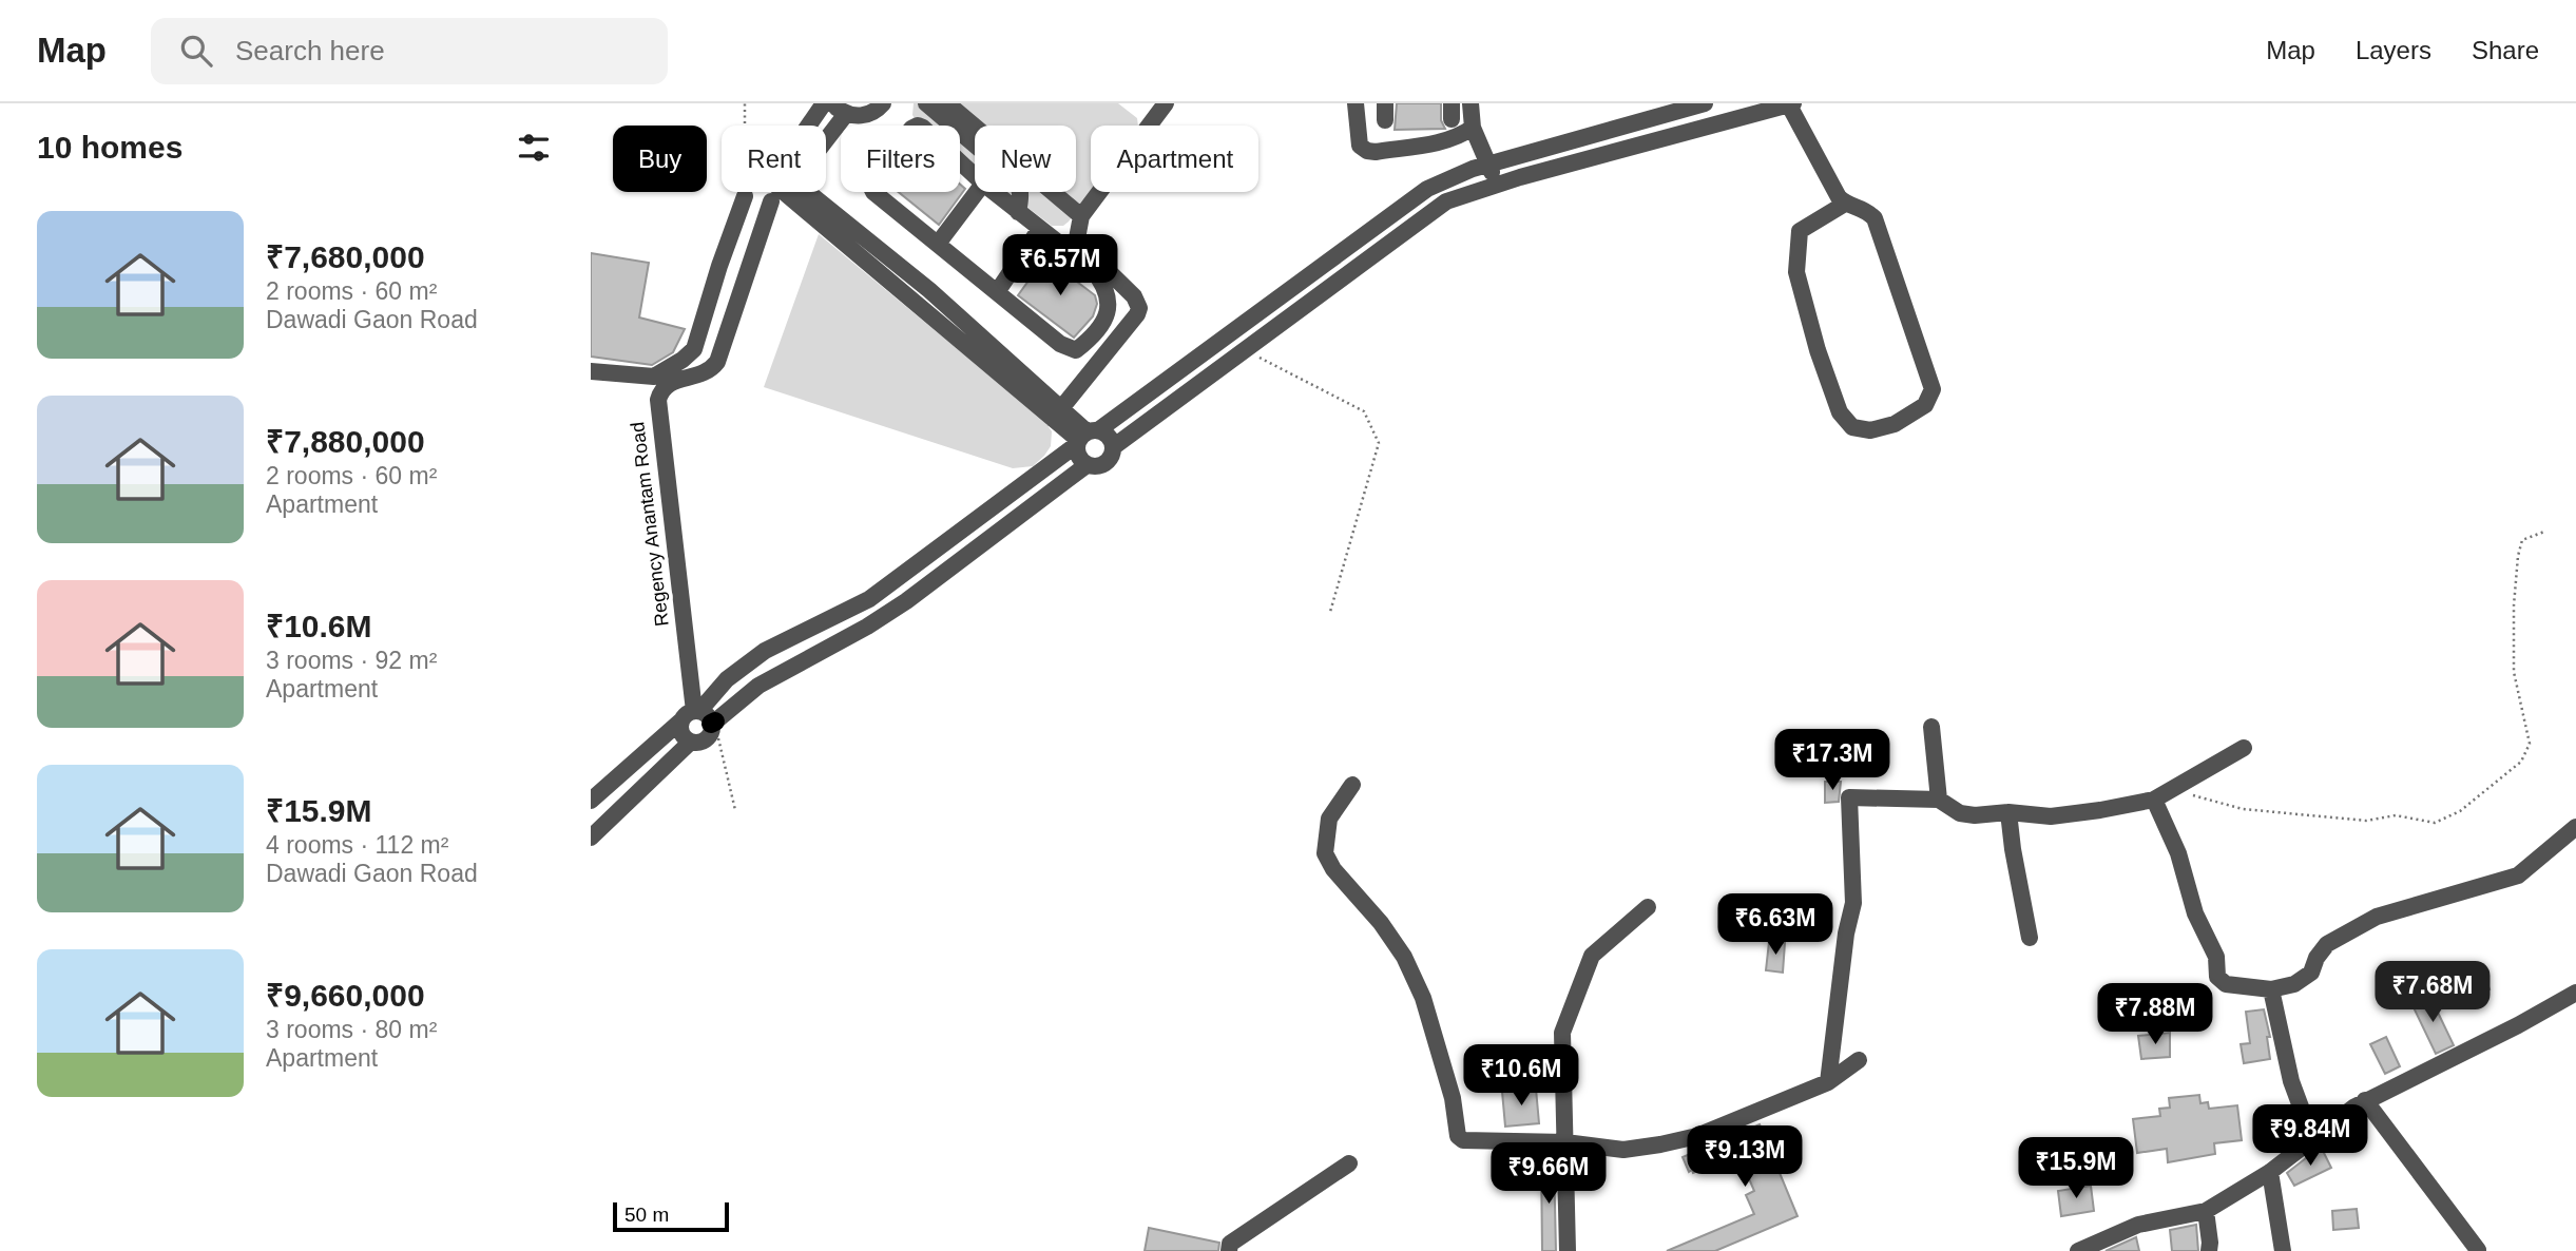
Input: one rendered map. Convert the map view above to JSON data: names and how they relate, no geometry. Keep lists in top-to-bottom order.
{
  "streets": {
    "street": ["Regency Anantam Road"]
  },
  "scale_bar": "50 m",
  "page": {
    "header": "Map",
    "search": "Search here",
    "nav": ["Map", "Layers", "Share"],
    "heading": "10 homes",
    "chip": [
      "Buy",
      "Rent",
      "Filters",
      "New",
      "Apartment"
    ],
    "list": [
      {
        "name": "₹7,680,000",
        "note": "2 rooms · 60 m² · Dawadi Gaon Road"
      },
      {
        "name": "₹7,880,000",
        "note": "2 rooms · 60 m² · Apartment"
      },
      {
        "name": "₹10.6M",
        "note": "3 rooms · 92 m² · Apartment"
      },
      {
        "name": "₹15.9M",
        "note": "4 rooms · 112 m² · Dawadi Gaon Road"
      },
      {
        "name": "₹9,660,000",
        "note": "3 rooms · 80 m² · Apartment"
      }
    ],
    "price": [
      "₹6.57M",
      "₹17.3M",
      "₹6.63M",
      "₹7.68M",
      "₹7.88M",
      "₹10.6M",
      "₹9.84M",
      "₹9.13M",
      "₹15.9M",
      "₹9.66M"
    ],
    "scale": "50 m"
  }
}
